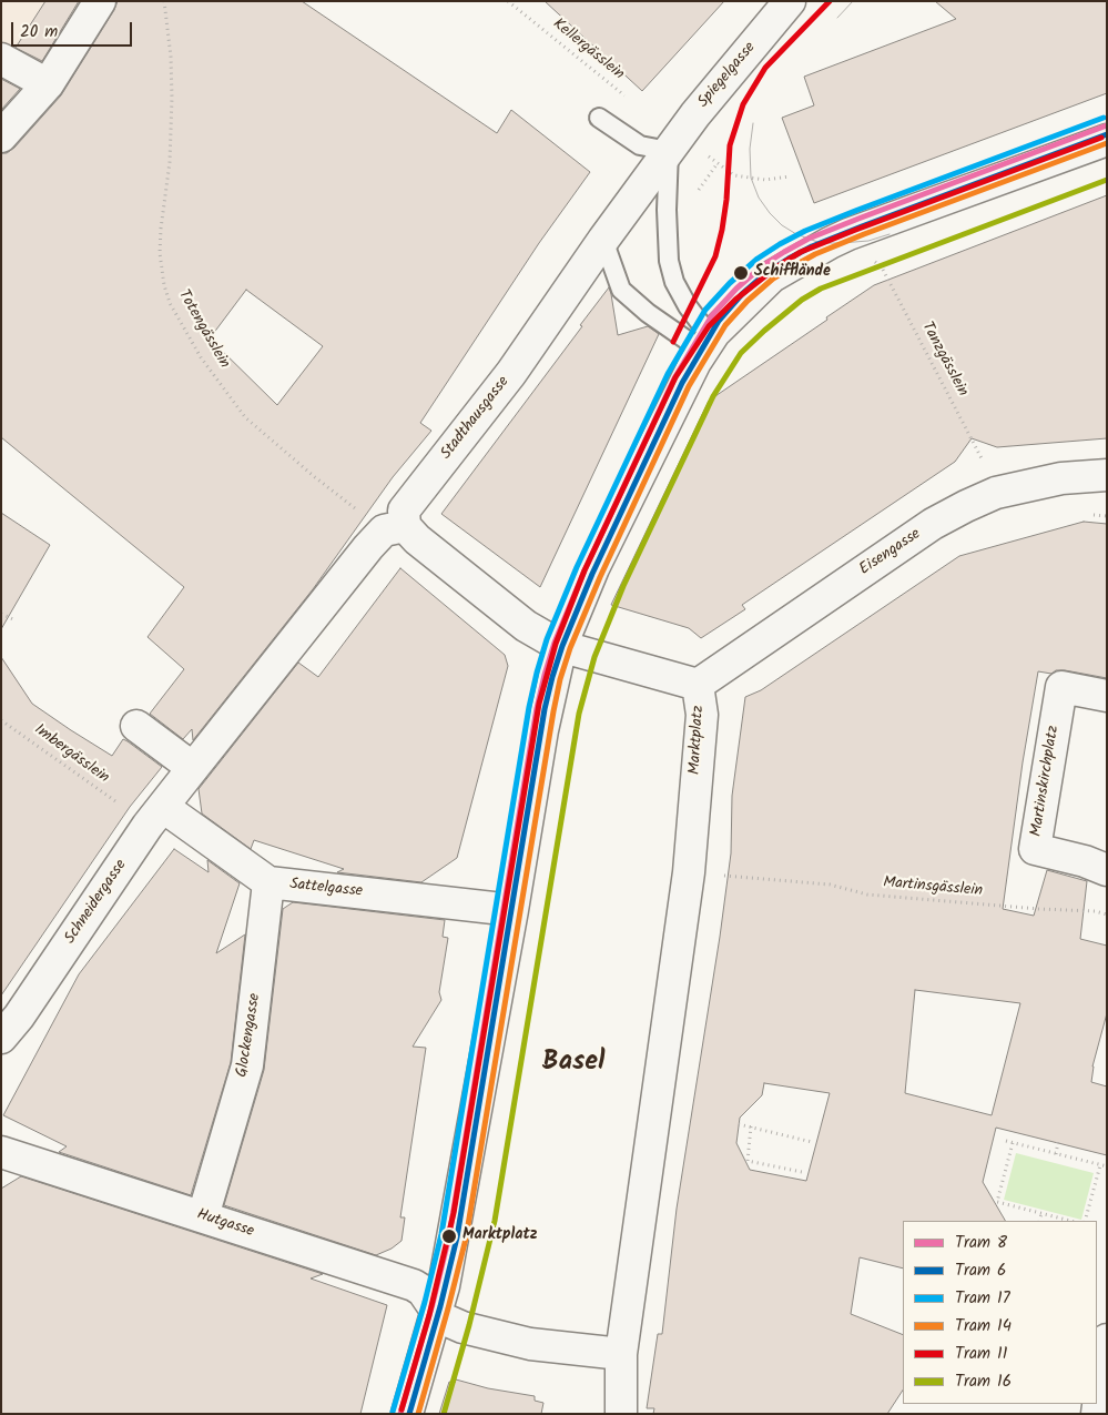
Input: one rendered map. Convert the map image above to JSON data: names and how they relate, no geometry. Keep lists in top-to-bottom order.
{
  "streets": {
    "street": [
      "Spiegelgasse",
      "Stadthausgasse",
      "Eisengasse",
      "Marktplatz",
      "Martinskirchplatz",
      "Sattelgasse",
      "Schneidergasse",
      "Glockengasse",
      "Hutgasse"
    ],
    "path": [
      "Kellergässlein",
      "Totengässlein",
      "Tanzgässlein",
      "Imbergässlein",
      "Martinsgässlein"
    ]
  },
  "crossings": [
    ["Spiegelgasse", "Stadthausgasse"],
    ["Totengässlein", "Stadthausgasse"],
    ["Totengässlein", "Schneidergasse"],
    ["Stadthausgasse", "Schneidergasse"],
    ["Eisengasse", "Marktplatz"],
    ["Sattelgasse", "Schneidergasse"],
    ["Sattelgasse", "Glockengasse"],
    ["Glockengasse", "Hutgasse"]
  ],
  "districts": ["Basel"],
  "places": ["Schifflände", "Marktplatz"],
  "lines": [
    "tram line 11",
    "tram line 17",
    "tram line 8",
    "tram line 6",
    "tram line 14",
    "tram line 16"
  ],
  "legend": [
    "Tram 8",
    "Tram 6",
    "Tram 17",
    "Tram 14",
    "Tram 11",
    "Tram 16"
  ],
  "scale_bar": "20 m"
}
